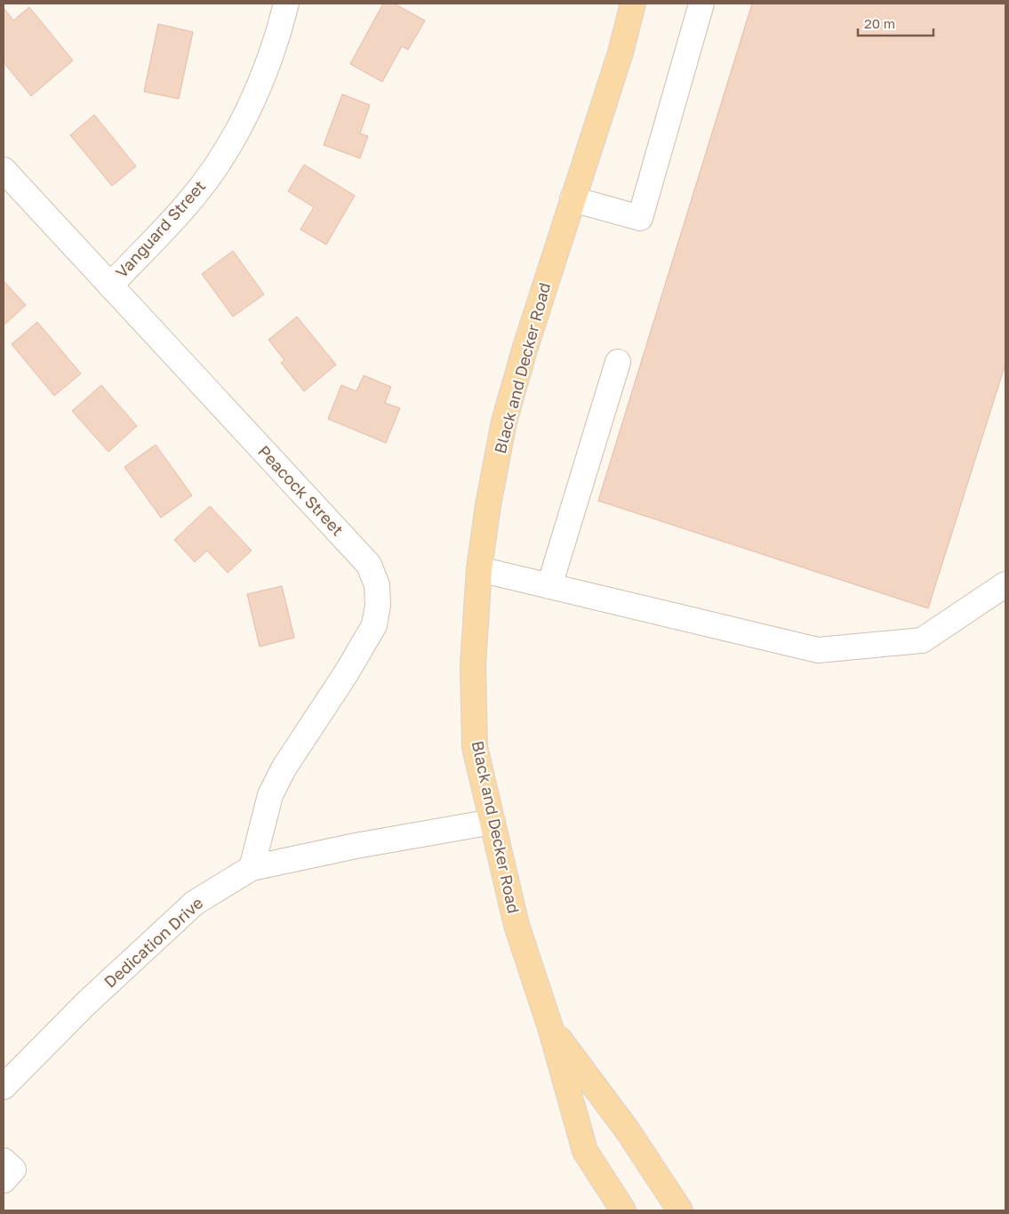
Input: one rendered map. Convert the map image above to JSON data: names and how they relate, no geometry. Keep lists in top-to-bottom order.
{
  "streets": {
    "main road": ["Black and Decker Road"],
    "street": ["Vanguard Street", "Peacock Street", "Dedication Drive"]
  },
  "crossings": [
    ["Vanguard Street", "Peacock Street"],
    ["Black and Decker Road", "Dedication Drive"],
    ["Peacock Street", "Dedication Drive"]
  ],
  "scale_bar": "20 m"
}
